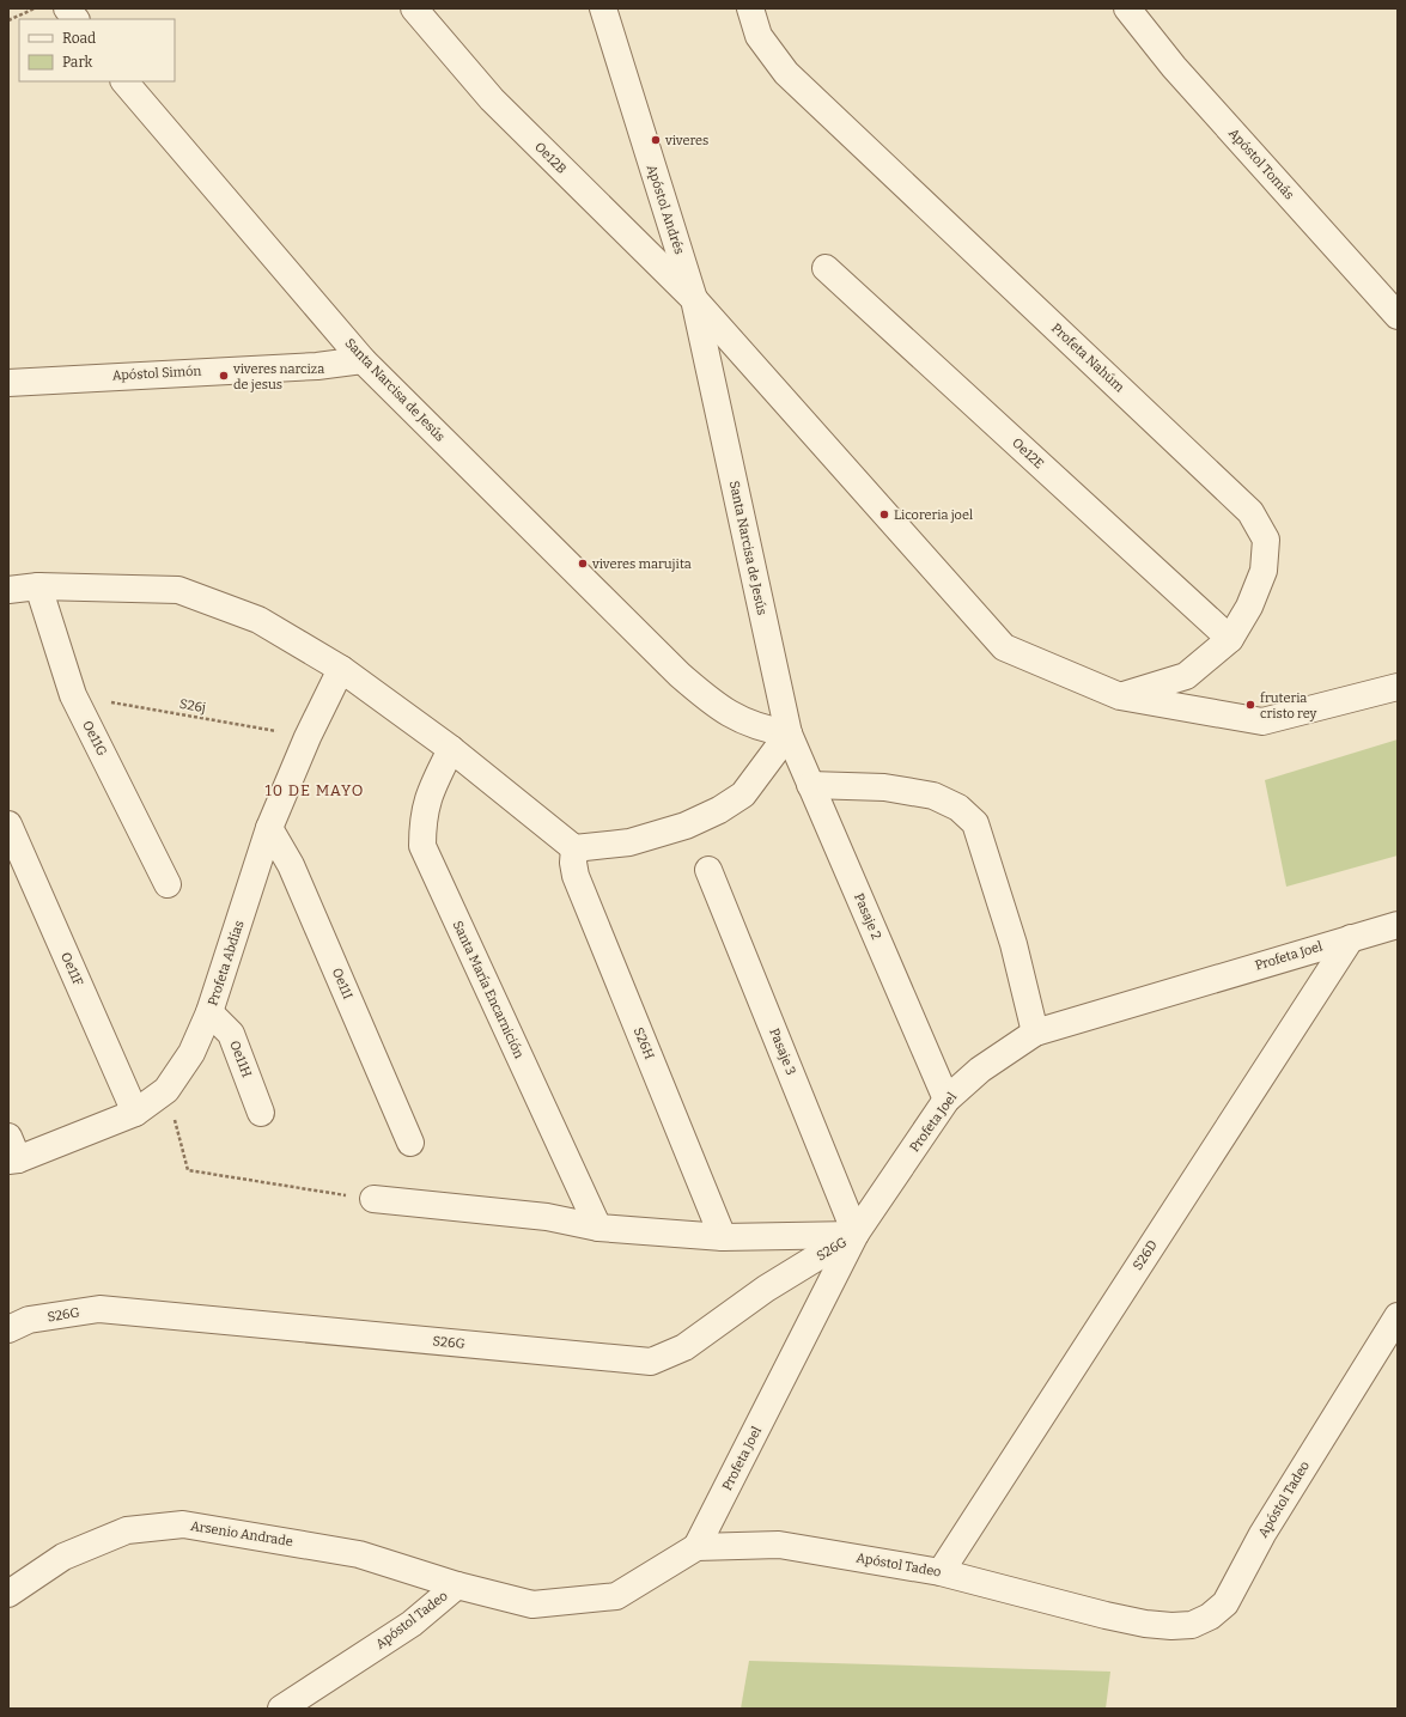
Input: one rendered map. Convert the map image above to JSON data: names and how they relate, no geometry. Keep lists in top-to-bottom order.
{
  "streets": {
    "street": [
      "Oe12B",
      "Apóstol Tomás",
      "Apóstol Andrés",
      "Profeta Nahúm",
      "Apóstol Simón",
      "Santa Narcisa de Jesús",
      "Oe12E",
      "Oe11G",
      "Pasaje 2",
      "Profeta Joel",
      "Profeta Abdías",
      "Oe11F",
      "Oe11I",
      "Santa María Encarnición",
      "S26H",
      "Pasaje 3",
      "Oe11H",
      "S26G",
      "S26D",
      "Apóstol Tadeo",
      "Arsenio Andrade"
    ],
    "path": ["S26j"]
  },
  "crossings": [
    ["Oe12B", "Apóstol Andrés"],
    ["Oe12B", "Santa Narcisa de Jesús"],
    ["Apóstol Andrés", "Santa Narcisa de Jesús"],
    ["Profeta Nahúm", "Oe12E"],
    ["Apóstol Simón", "Santa Narcisa de Jesús"],
    ["Santa Narcisa de Jesús", "Pasaje 2"],
    ["S26j", "Oe11G"],
    ["S26j", "Profeta Abdías"],
    ["Pasaje 2", "Profeta Joel"],
    ["Profeta Joel", "Pasaje 3"],
    ["Profeta Joel", "S26G"],
    ["Profeta Joel", "S26D"],
    ["Profeta Joel", "Apóstol Tadeo"],
    ["Profeta Abdías", "Oe11F"],
    ["Profeta Abdías", "Oe11I"],
    ["Profeta Abdías", "Oe11H"],
    ["Pasaje 3", "S26G"],
    ["S26D", "Apóstol Tadeo"],
    ["Apóstol Tadeo", "Arsenio Andrade"]
  ],
  "districts": ["10 DE MAYO"],
  "places": [
    "viveres",
    "viveres narciza de jesus",
    "Licoreria joel",
    "viveres marujita",
    "fruteria cristo rey"
  ],
  "legend": ["Road", "Park"]
}
